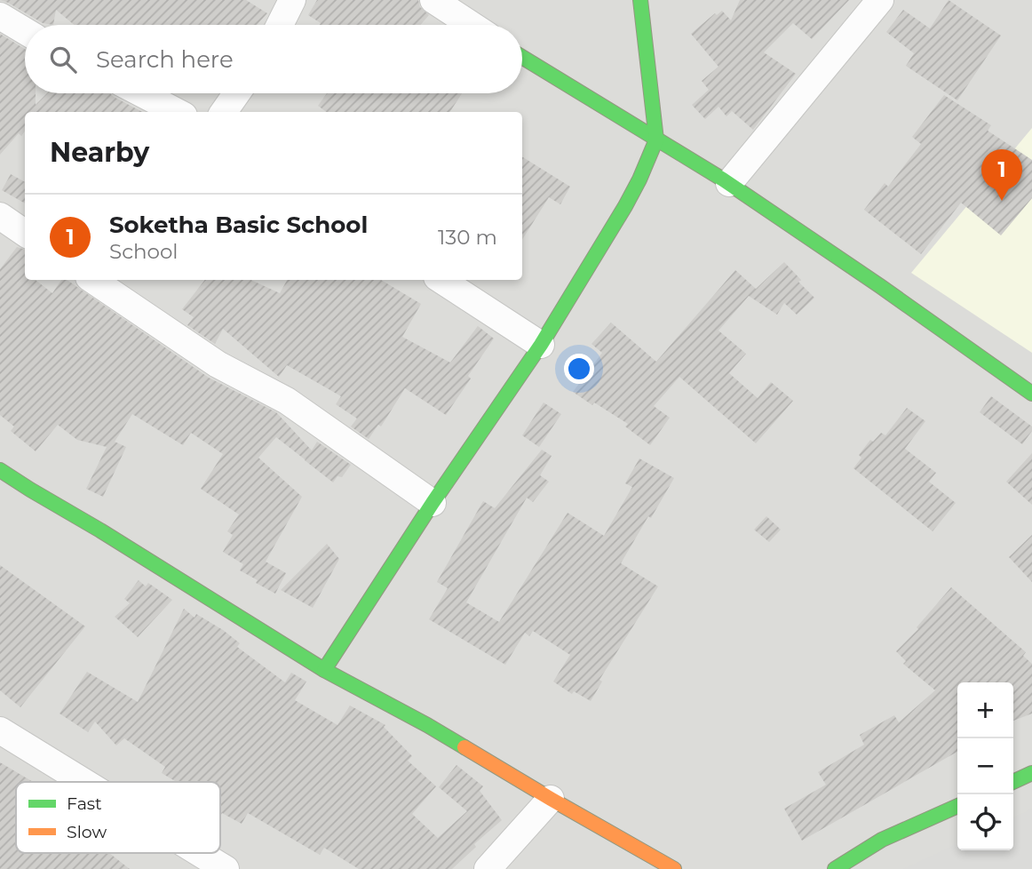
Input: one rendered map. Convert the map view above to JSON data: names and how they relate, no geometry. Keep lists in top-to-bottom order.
{
  "legend": ["Fast", "Slow"],
  "page": {
    "search": "Search here",
    "heading": "Nearby",
    "pins": "1",
    "list": [
      {
        "mark": "1",
        "name": "Soketha Basic School",
        "note": "School",
        "value": "130 m"
      }
    ],
    "map_buttons": ["+", "−"]
  }
}
